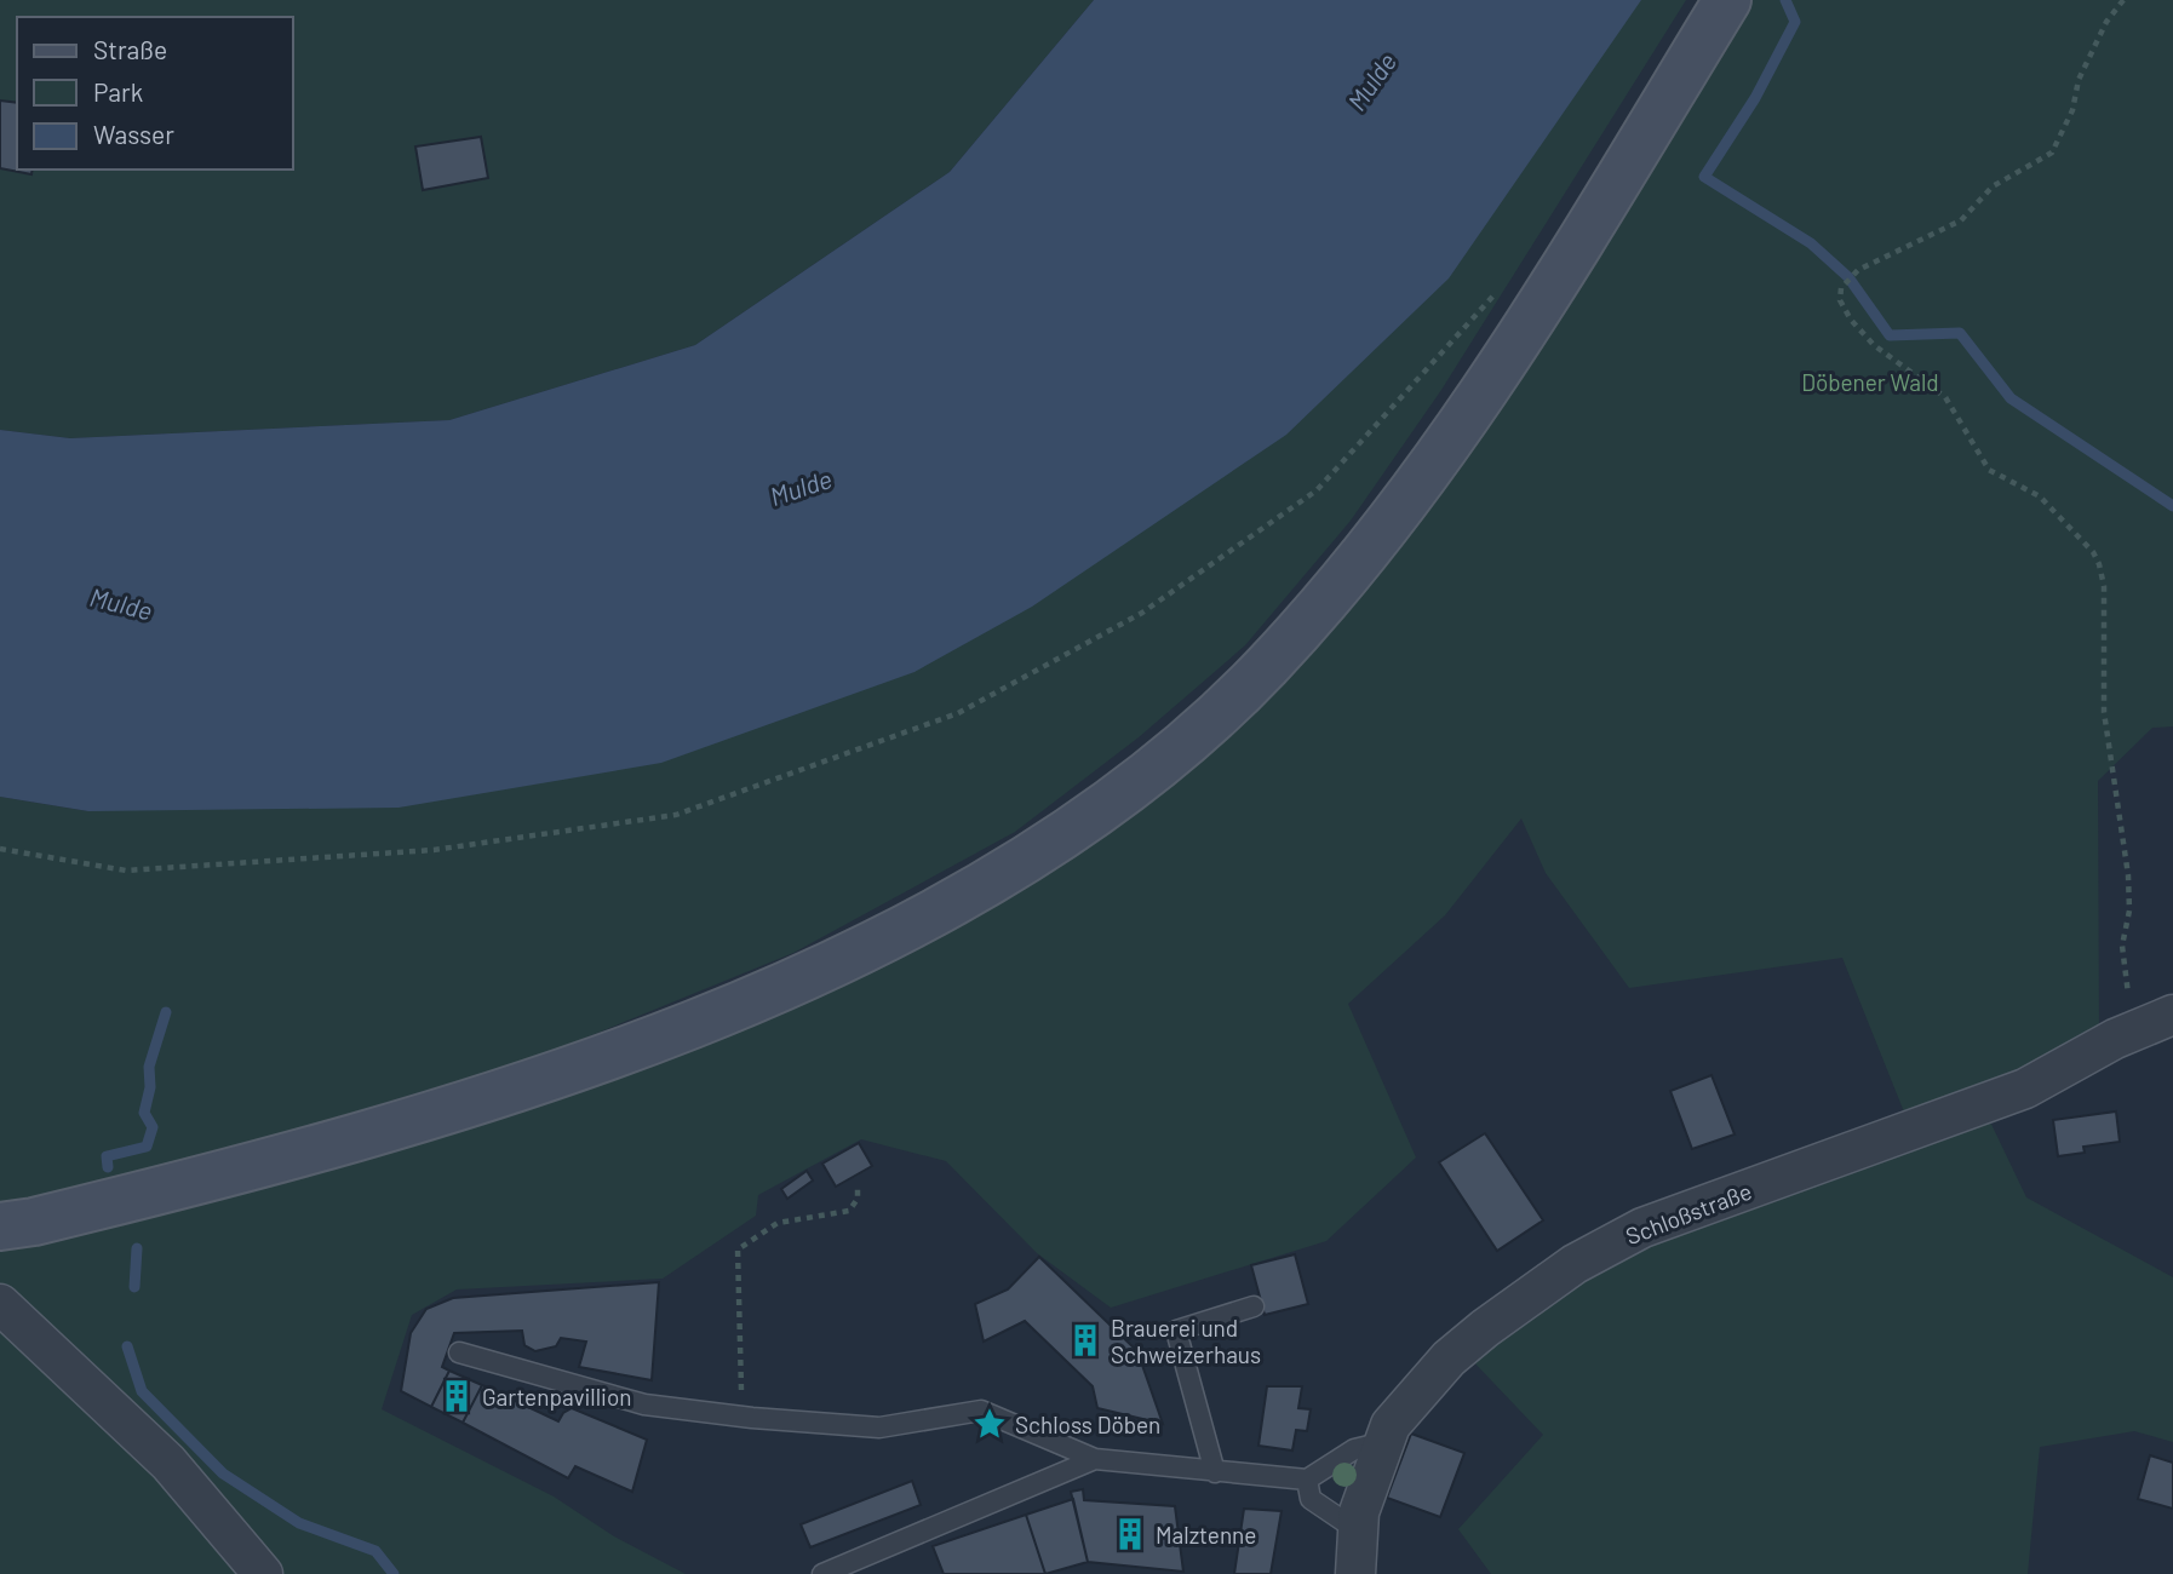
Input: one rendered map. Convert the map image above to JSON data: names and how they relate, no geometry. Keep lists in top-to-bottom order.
{
  "streets": {
    "street": ["Schloßstraße"]
  },
  "water": ["Mulde"],
  "parks": ["Döbener Wald"],
  "places": {
    "building": ["Brauerei und Schweizerhaus", "Gartenpavillion", "Malztenne"],
    "place": ["Schloss Döben"]
  },
  "legend": ["Straße", "Park", "Wasser"]
}
